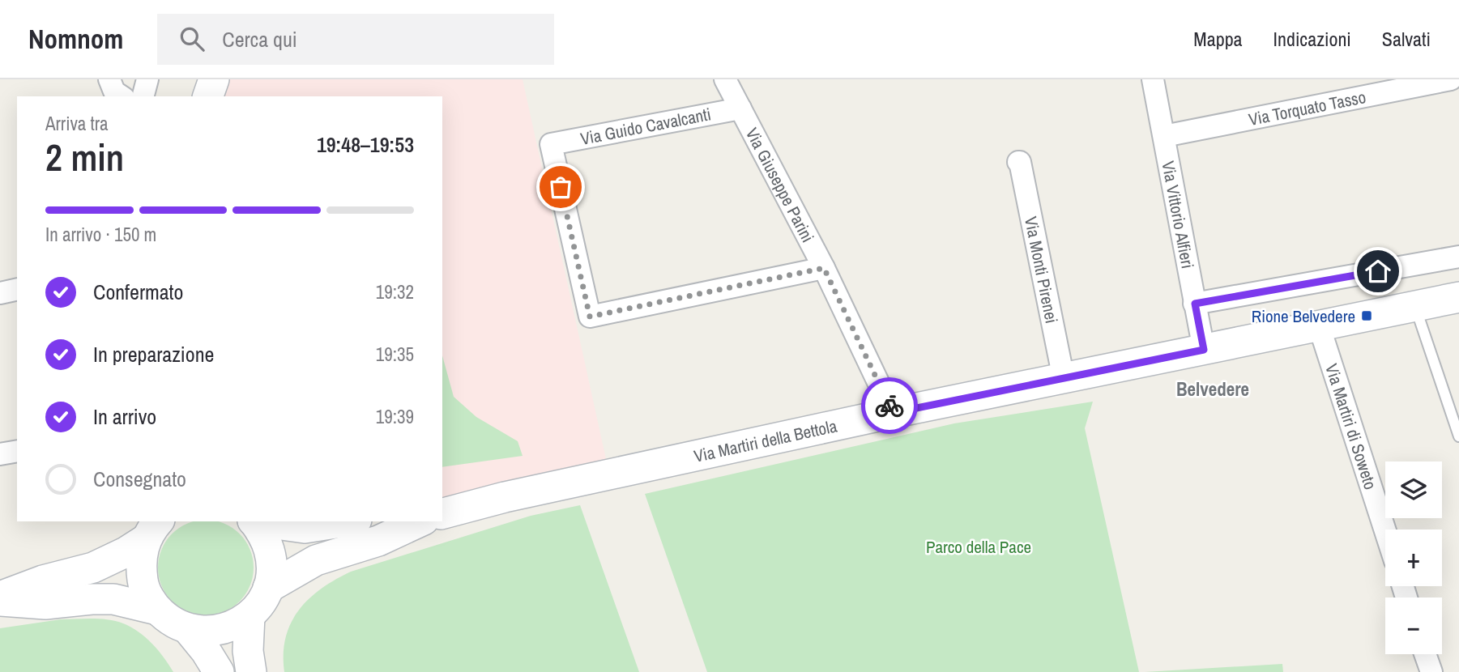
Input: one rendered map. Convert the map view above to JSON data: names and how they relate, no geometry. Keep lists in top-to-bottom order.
{
  "streets": {
    "main road": ["Via Martiri della Bettola"],
    "street": [
      "Via Torquato Tasso",
      "Via Guido Cavalcanti",
      "Via Giuseppe Parini",
      "Via Vittorio Alfieri",
      "Via Monti Pirenei",
      "Via Martiri di Soweto"
    ]
  },
  "crossings": [
    ["Via Torquato Tasso", "Via Vittorio Alfieri"],
    ["Via Guido Cavalcanti", "Via Giuseppe Parini"],
    ["Via Giuseppe Parini", "Via Martiri della Bettola"],
    ["Via Vittorio Alfieri", "Via Martiri della Bettola"],
    ["Via Monti Pirenei", "Via Martiri della Bettola"],
    ["Via Martiri di Soweto", "Via Martiri della Bettola"]
  ],
  "districts": ["Belvedere"],
  "parks": ["Parco della Pace"],
  "places": {
    "transit": ["Rione Belvedere"]
  },
  "page": {
    "header": "Nomnom",
    "search": "Cerca qui",
    "nav": ["Mappa", "Indicazioni", "Salvati"],
    "heading": ["2 min", "Arriva tra", "19:48–19:53"],
    "bar": "In arrivo · 150 m",
    "list": [
      ["Confermato", "19:32"],
      ["In preparazione", "19:35"],
      ["In arrivo", "19:39"],
      "Consegnato"
    ],
    "map_buttons": ["+", "−"]
  }
}
